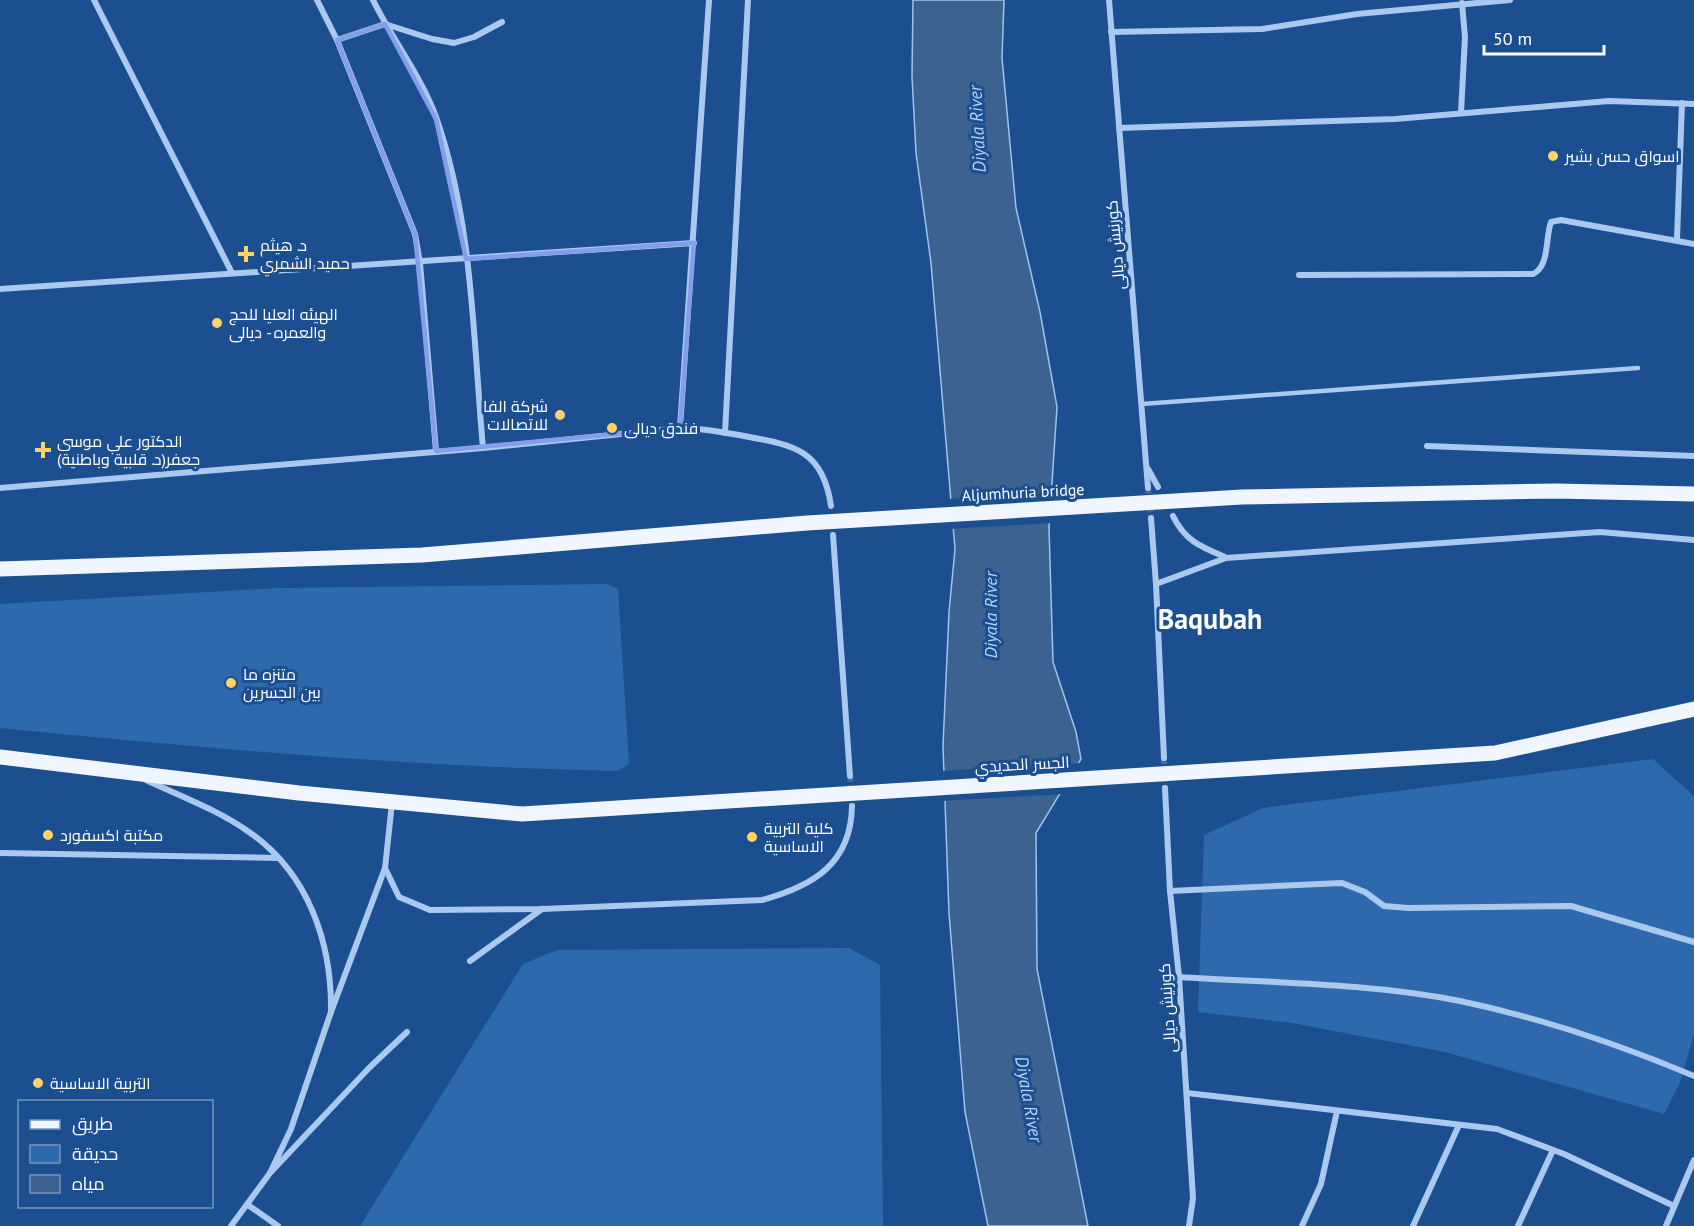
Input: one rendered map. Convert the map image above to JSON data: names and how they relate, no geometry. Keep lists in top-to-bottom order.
{
  "streets": {
    "main road": ["Aljumhuria bridge", "الجسر الحديدي"],
    "street": ["كورنيش ديالى"]
  },
  "districts": ["Baqubah"],
  "water": ["Diyala River"],
  "places": {
    "other": [
      "اسواق حسن بشير",
      "الهيئه العليا للحج والعمره - ديالى",
      "شركة الفا للاتصالات",
      "فندق ديالى",
      "متنزه ما بين الجسرين",
      "مكتبة اكسفورد",
      "كلية التربية الاساسية",
      "التربية الاساسية"
    ],
    "health": ["د. هيثم حميد الشمري", "الدكتور علي موسى جعفر(د. قلبية وباطنية)"]
  },
  "legend": ["طريق", "حديقة", "مياه"],
  "scale_bar": "50 m"
}
